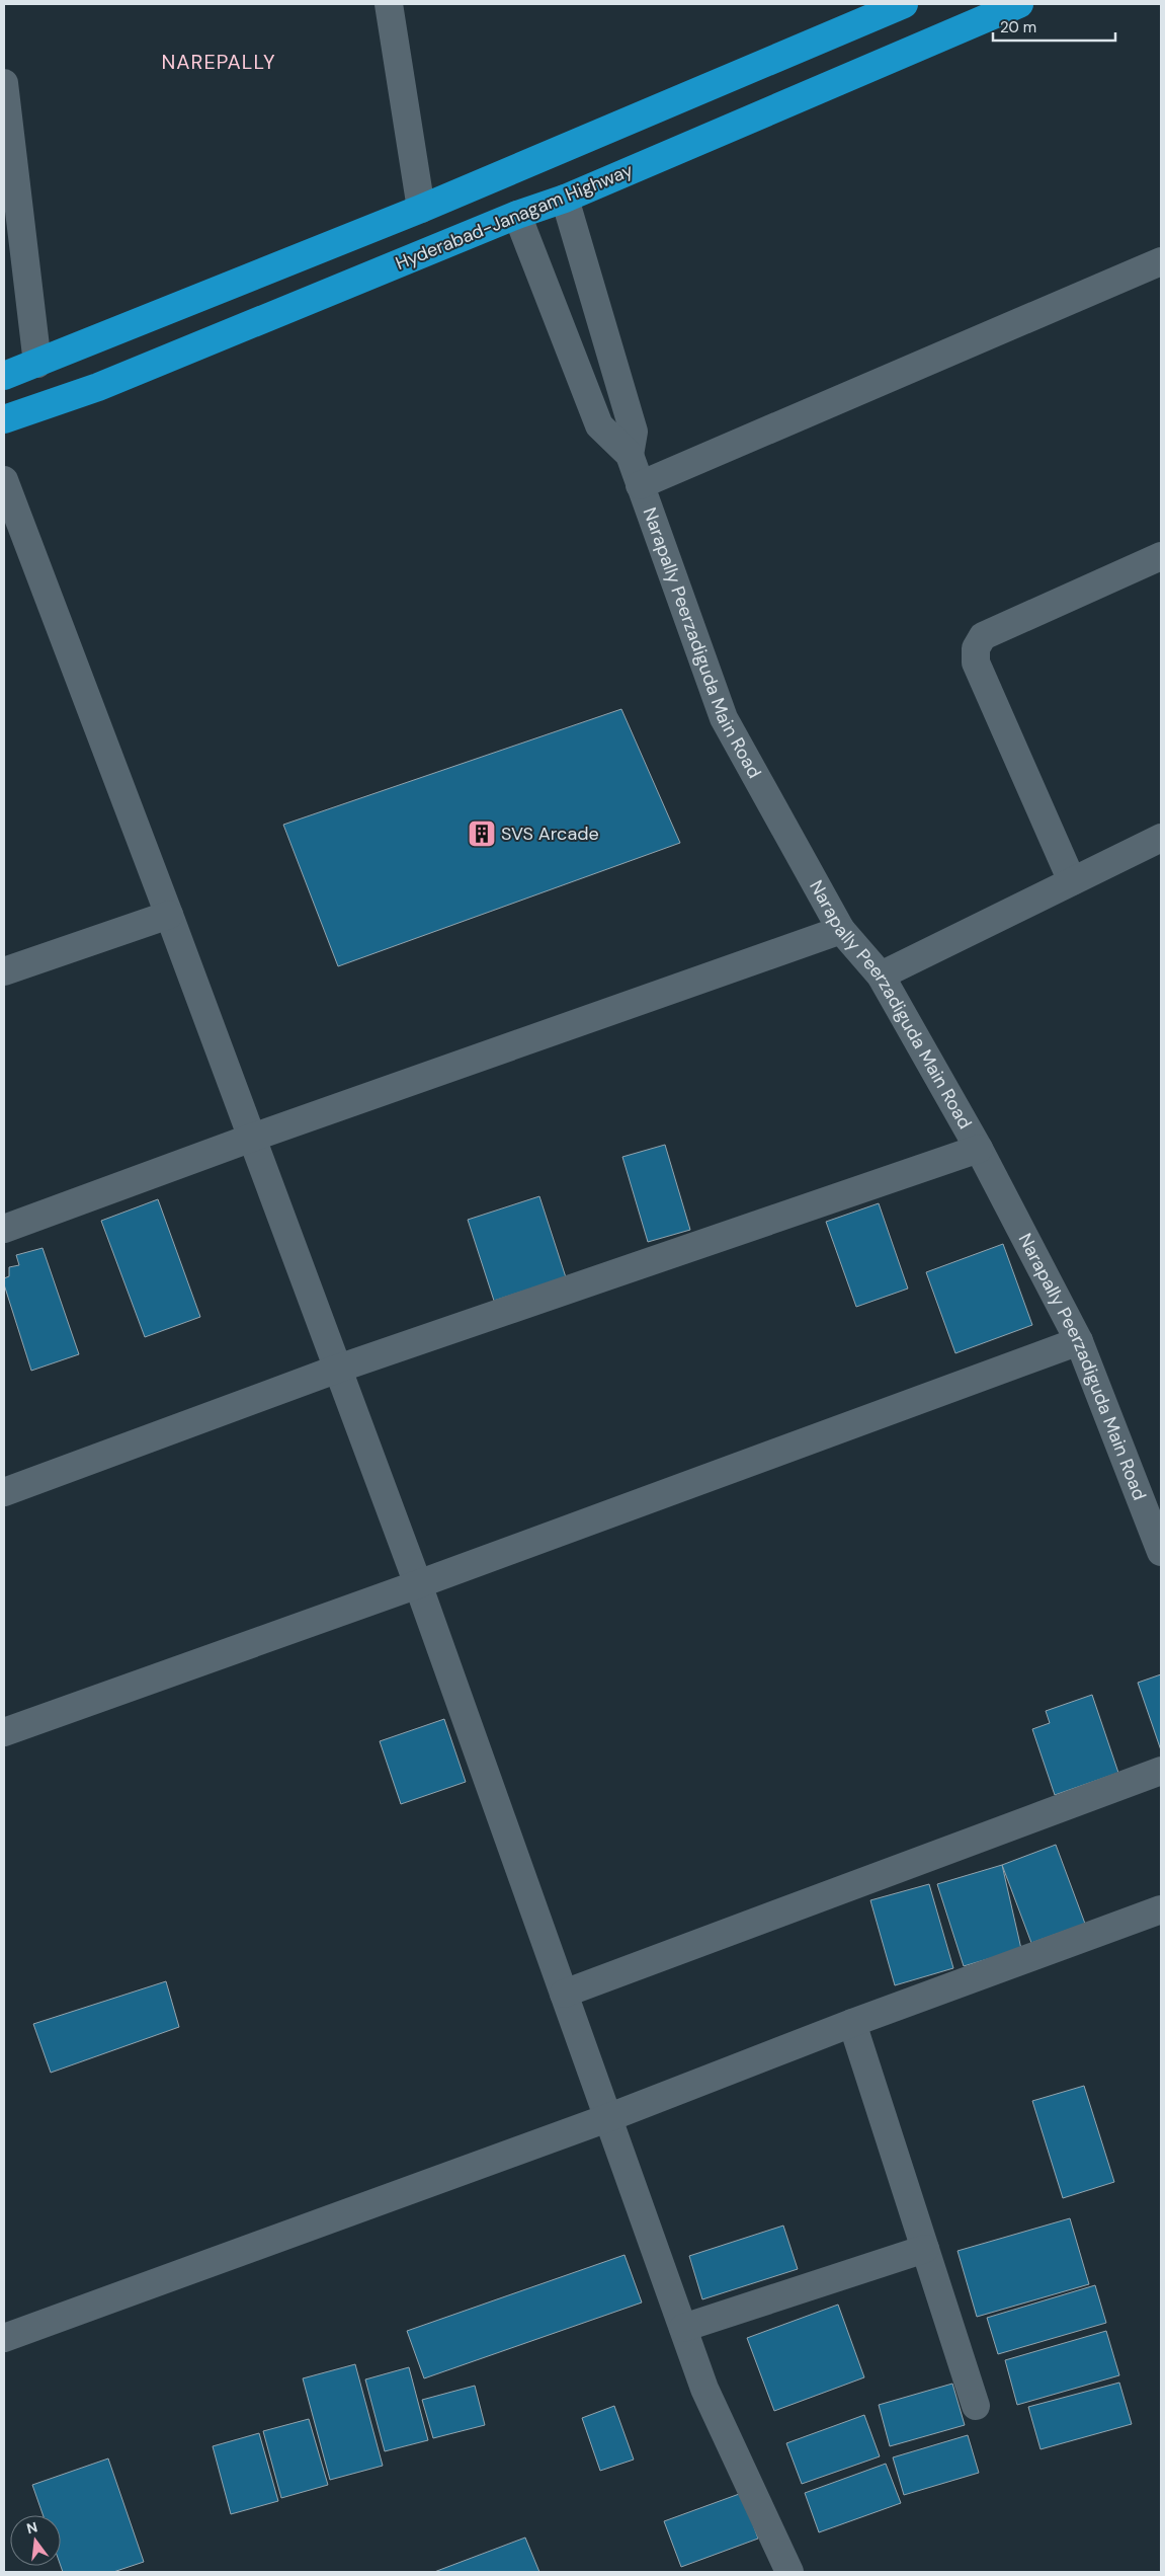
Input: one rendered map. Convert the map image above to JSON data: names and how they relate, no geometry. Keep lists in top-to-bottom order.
{
  "streets": {
    "highway": ["Hyderabad-Janagam Highway"],
    "street": ["Narapally Peerzadiguda Main Road"]
  },
  "crossings": [
    ["Hyderabad-Janagam Highway", "Narapally Peerzadiguda Main Road"]
  ],
  "districts": ["NAREPALLY"],
  "places": {
    "building": ["SVS Arcade"]
  },
  "scale_bar": "20 m",
  "north": "top"
}
